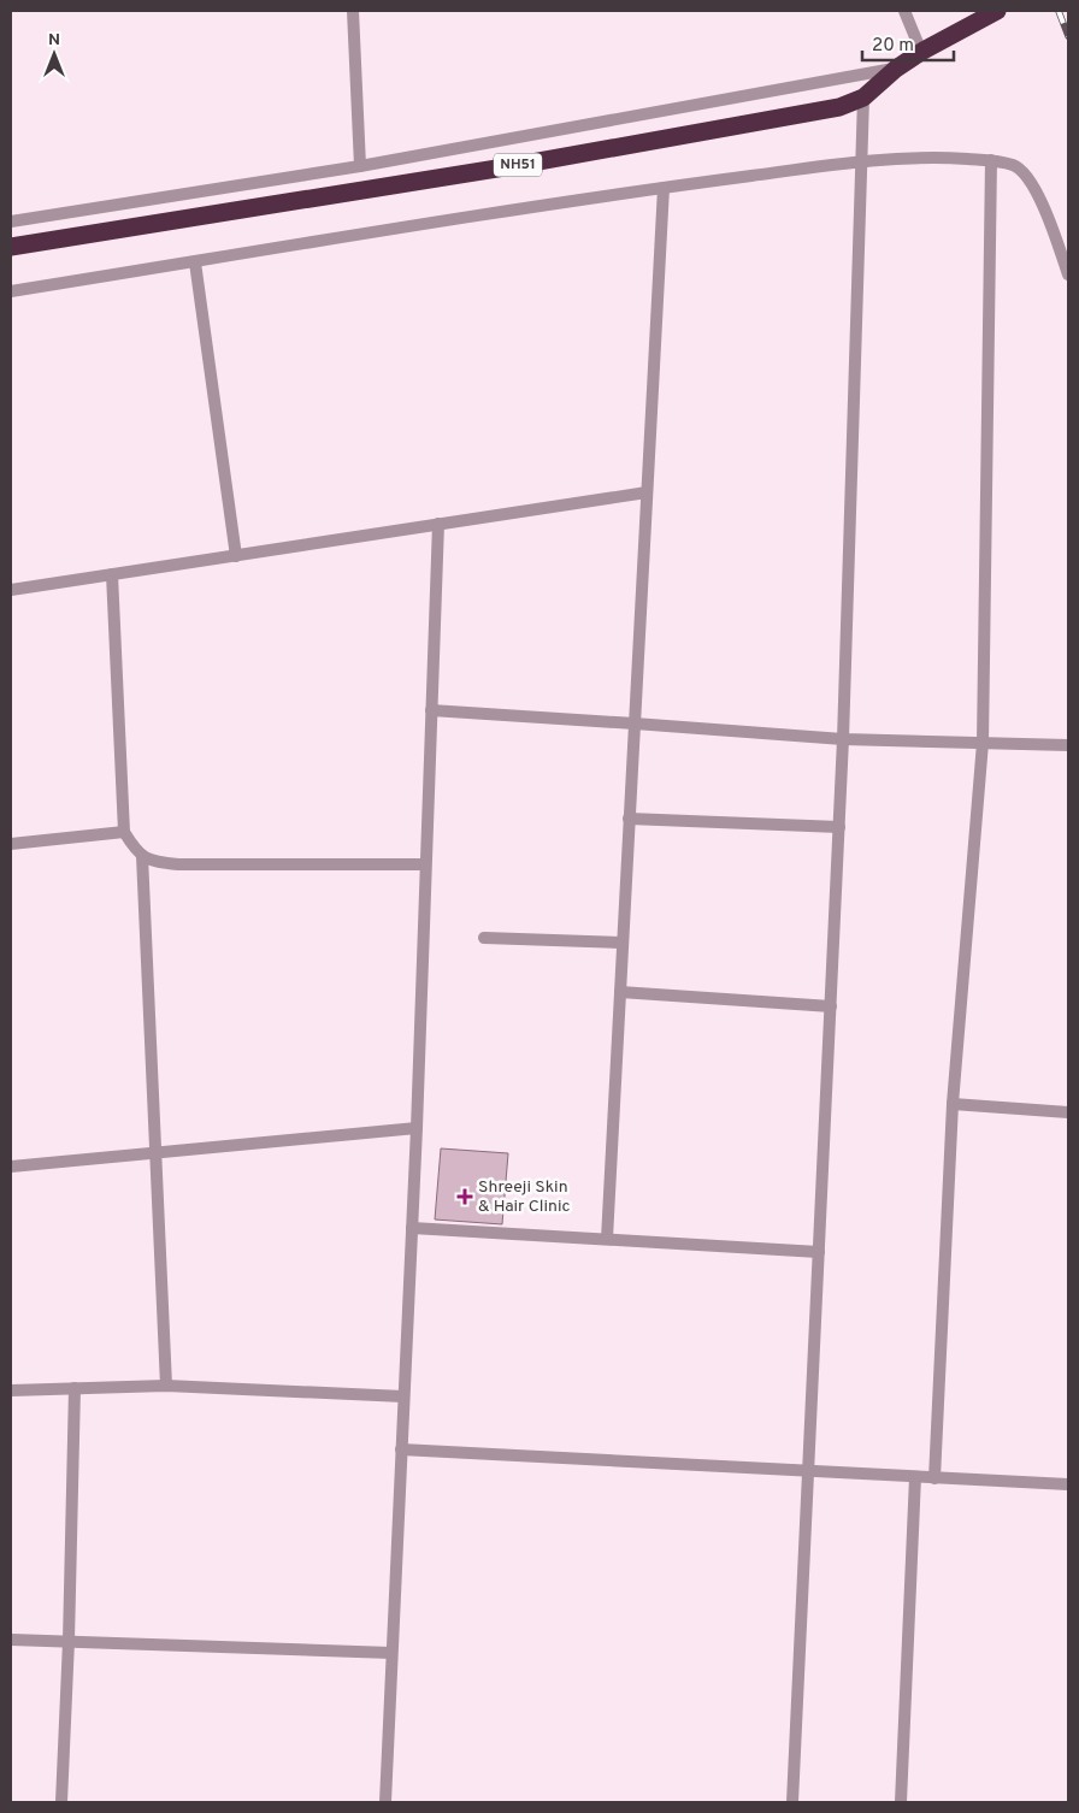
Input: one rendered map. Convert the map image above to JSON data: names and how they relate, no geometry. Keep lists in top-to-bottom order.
{
  "streets": {
    "highway": ["NH51"]
  },
  "places": {
    "health": ["Shreeji Skin & Hair Clinic"]
  },
  "scale_bar": "20 m",
  "north": "top"
}
